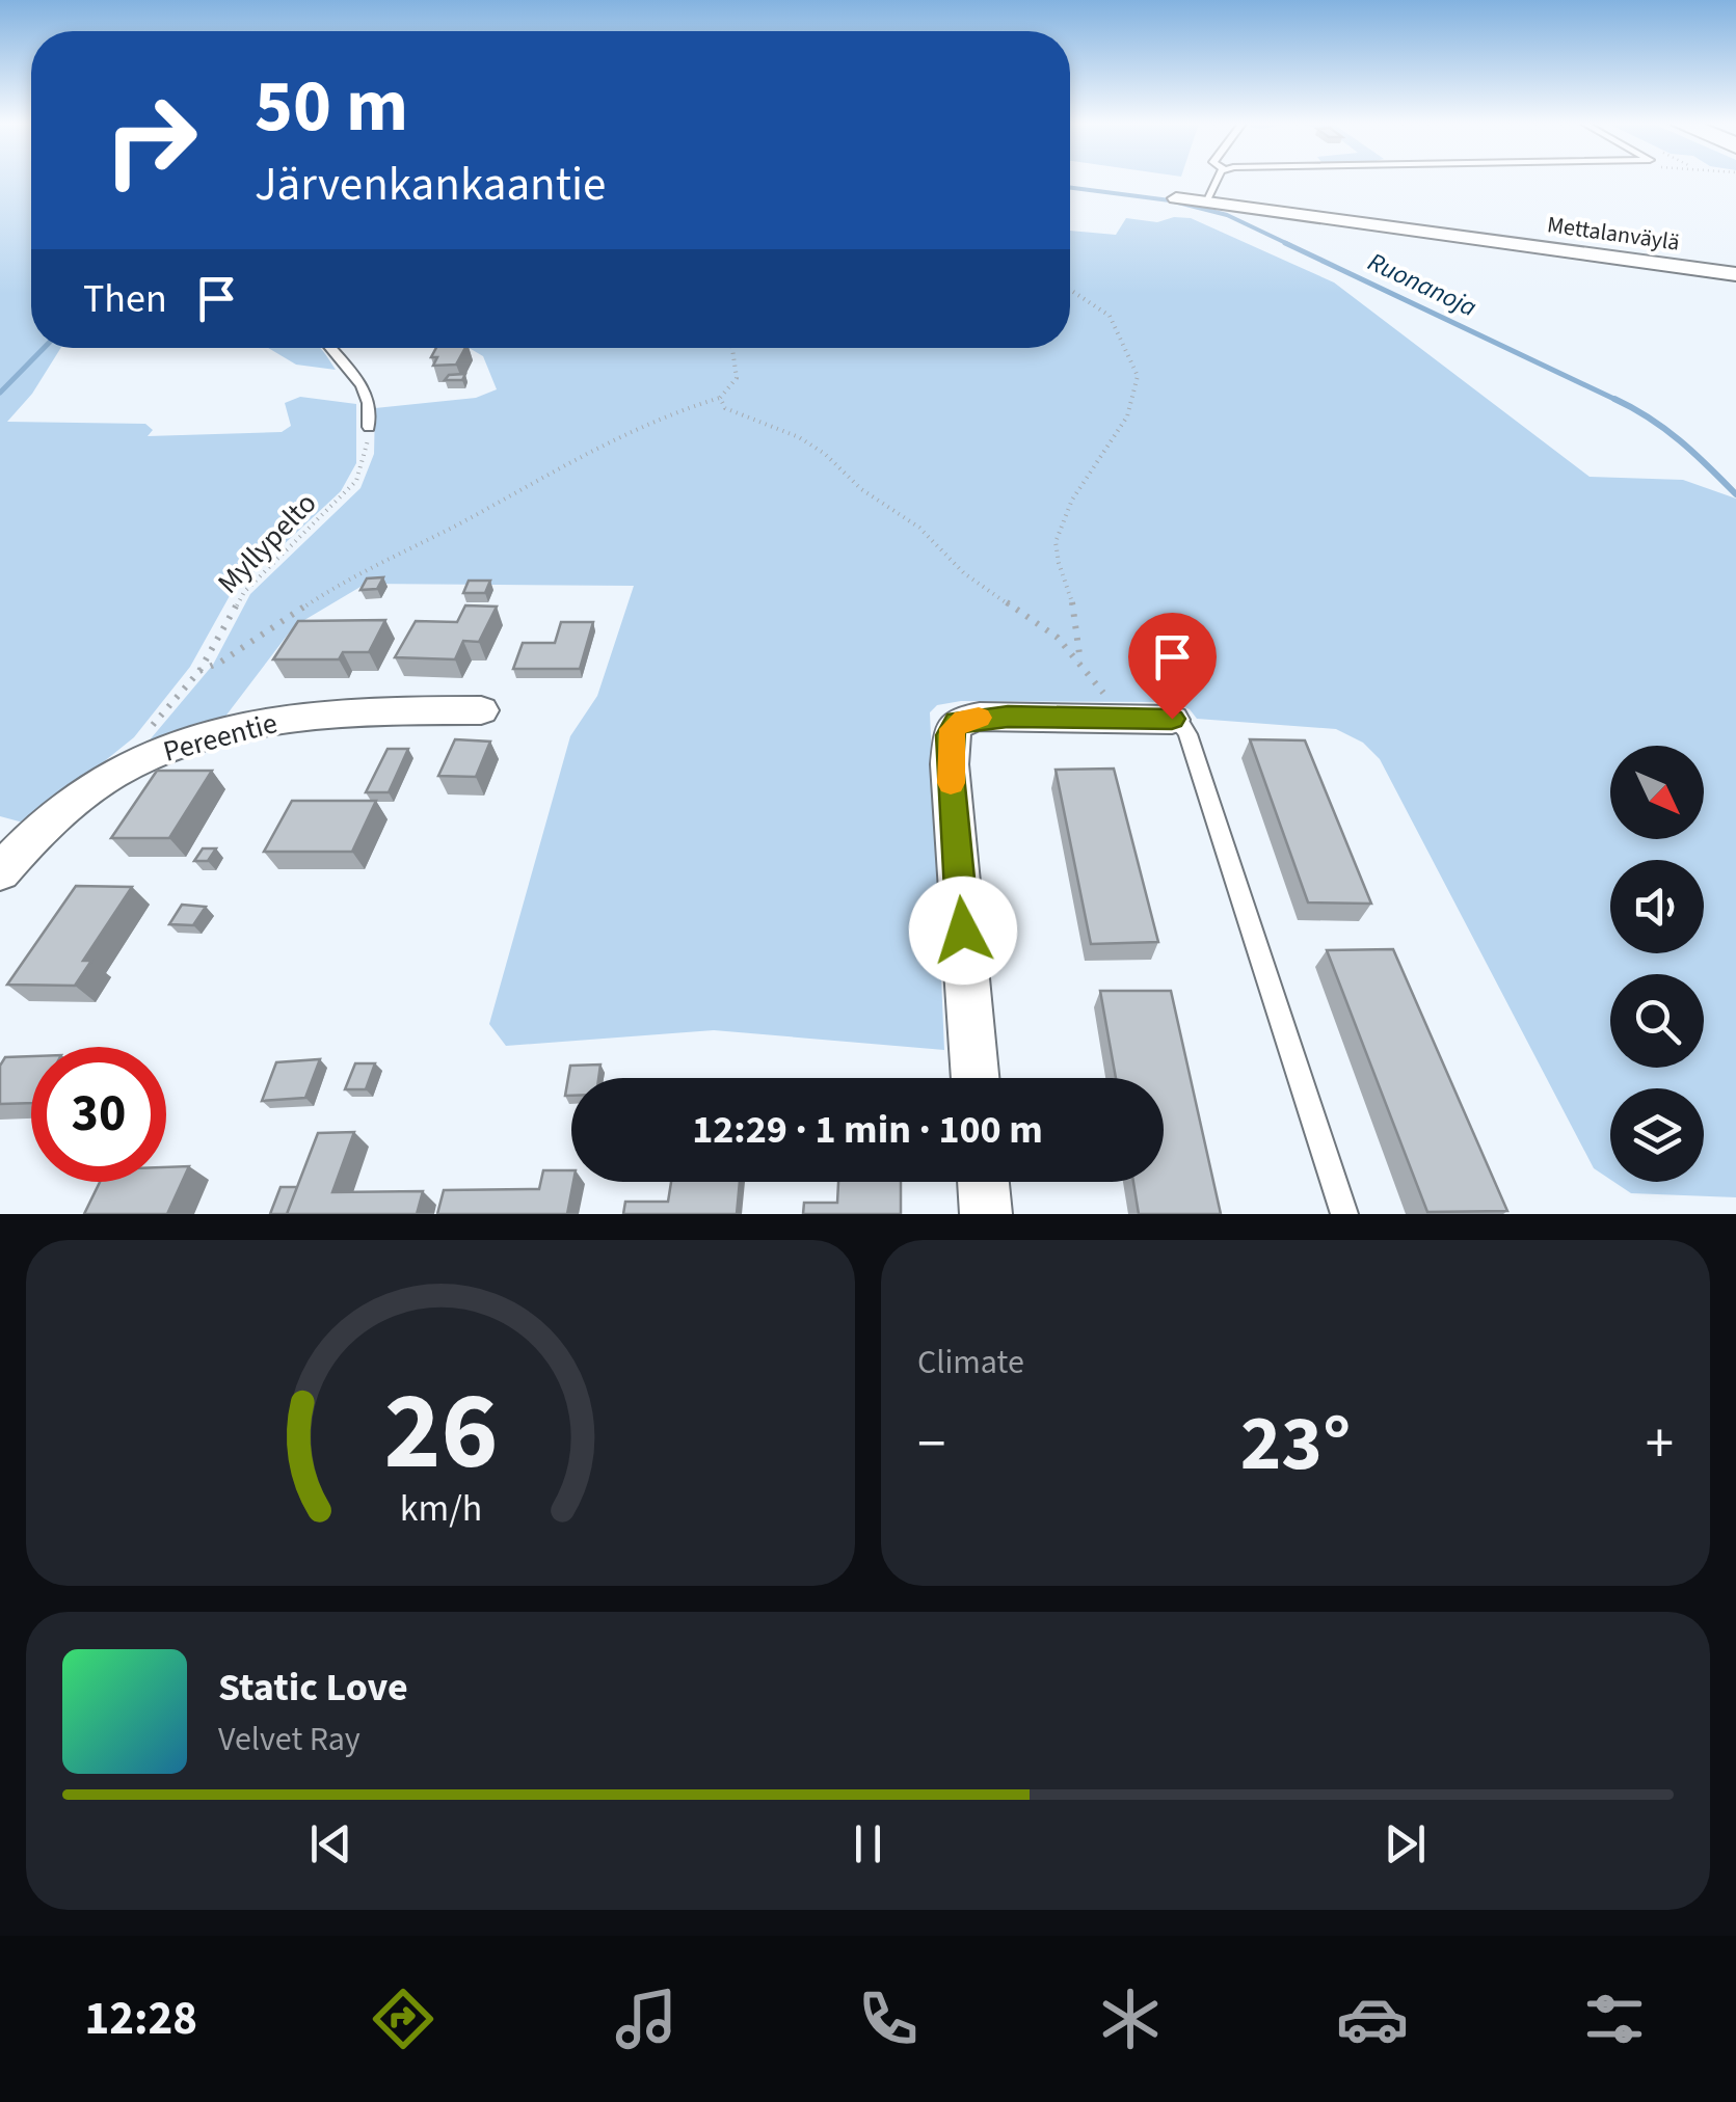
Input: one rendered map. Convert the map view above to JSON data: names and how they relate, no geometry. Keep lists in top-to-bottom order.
{
  "streets": {
    "street": ["Mettalanväylä", "Pereentie"],
    "path": ["Myllypelto"]
  },
  "crossings": [
    ["Myllypelto", "Pereentie"]
  ],
  "water": ["Ruonanoja"],
  "north": "bottom right",
  "page": {
    "turn": ["50 m", "Järvenkankaantie"],
    "then": "Then",
    "limit": "30",
    "trip": "12:29 · 1 min · 100 m",
    "tile": "Climate",
    "heat": ["−", "23°", "+"],
    "song": ["Static Love", "Velvet Ray"],
    "tabs": "12:28",
    "gauge": ["26", "km/h"]
  }
}
